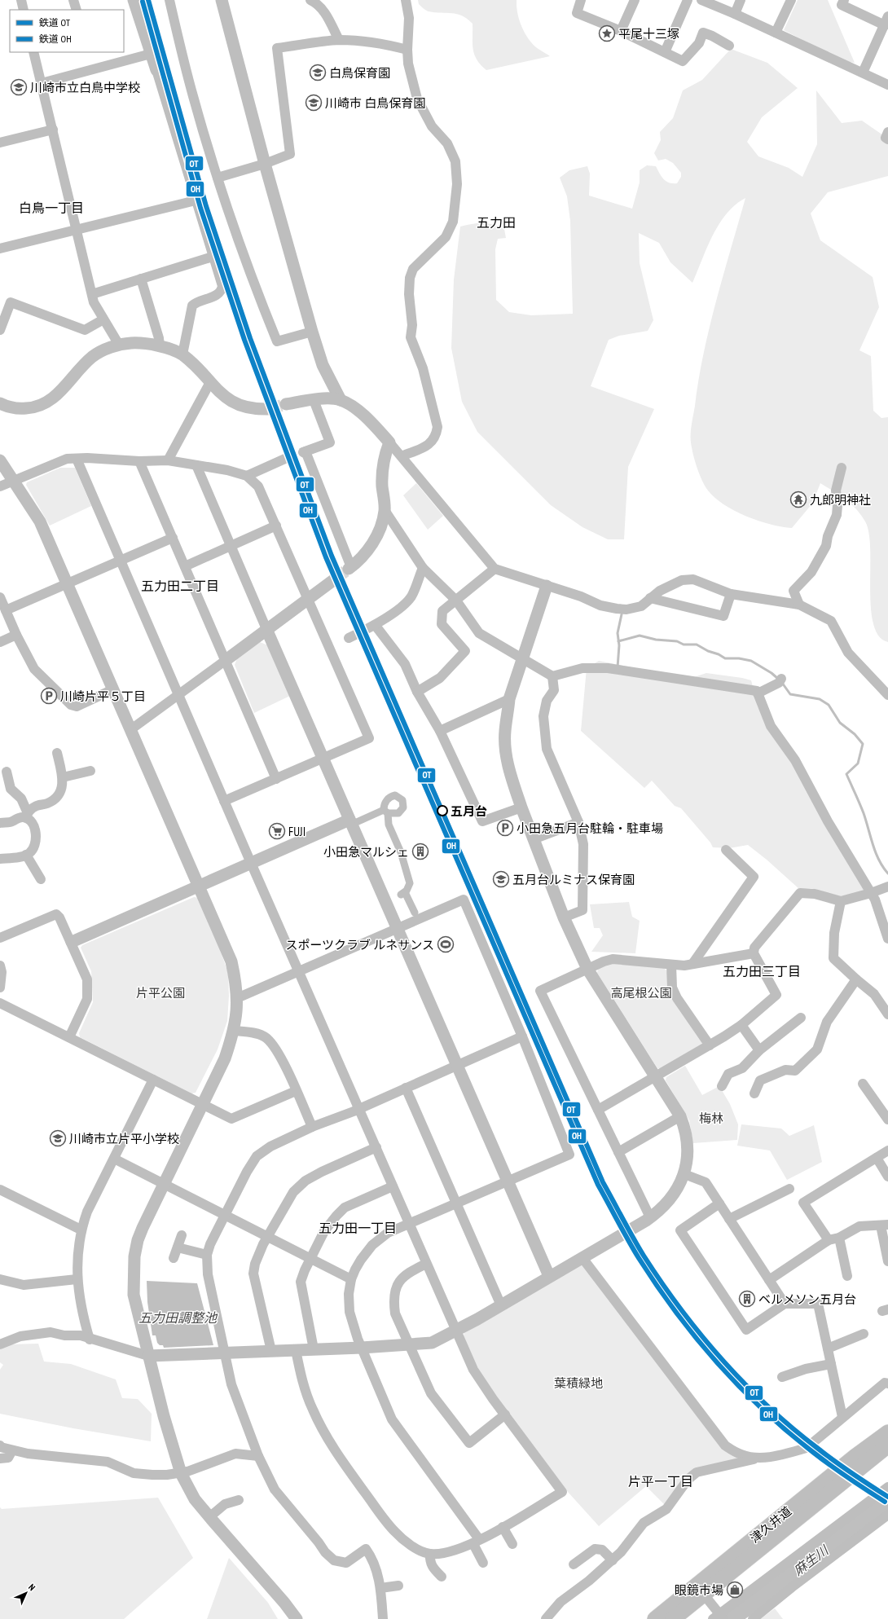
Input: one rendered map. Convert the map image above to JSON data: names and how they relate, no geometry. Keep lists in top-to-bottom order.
{
  "streets": {
    "main road": ["津久井道"]
  },
  "districts": [
    "白鳥一丁目",
    "五力田",
    "五力田二丁目",
    "五力田三丁目",
    "五力田一丁目",
    "片平一丁目"
  ],
  "water": ["五力田調整池", "麻生川"],
  "parks": [
    "片平公園",
    "高尾根公園",
    "梅林",
    "葉積緑地"
  ],
  "places": {
    "place": ["平尾十三塚"],
    "school or university": [
      "白鳥保育園",
      "川崎市立白鳥中学校",
      "川崎市 白鳥保育園",
      "五月台ルミナス保育園",
      "川崎市立片平小学校"
    ],
    "temple": ["九郎明神社"],
    "parking": ["川崎片平５丁目", "小田急五月台駐輪・駐車場"],
    "other": ["五月台"],
    "supermarket": ["FUJI"],
    "building": ["小田急マルシェ", "ベルメソン五月台"],
    "sports": ["スポーツクラブ ルネサンス"],
    "shop": ["眼鏡市場"]
  },
  "lines": ["rail line OT", "rail line OH"],
  "legend": ["鉄道 OT", "鉄道 OH"],
  "north": "top right"
}
